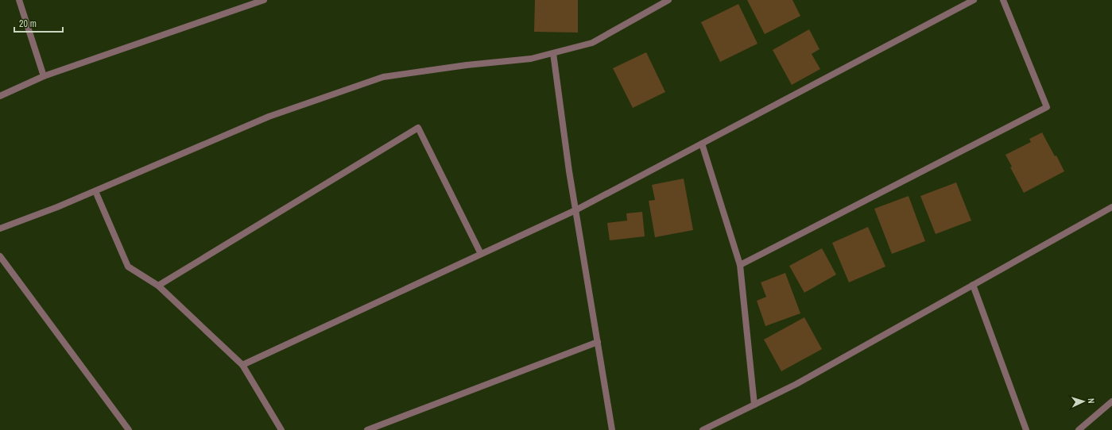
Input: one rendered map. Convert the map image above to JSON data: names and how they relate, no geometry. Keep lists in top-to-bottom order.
{
  "scale_bar": "20 m",
  "north": "right"
}
